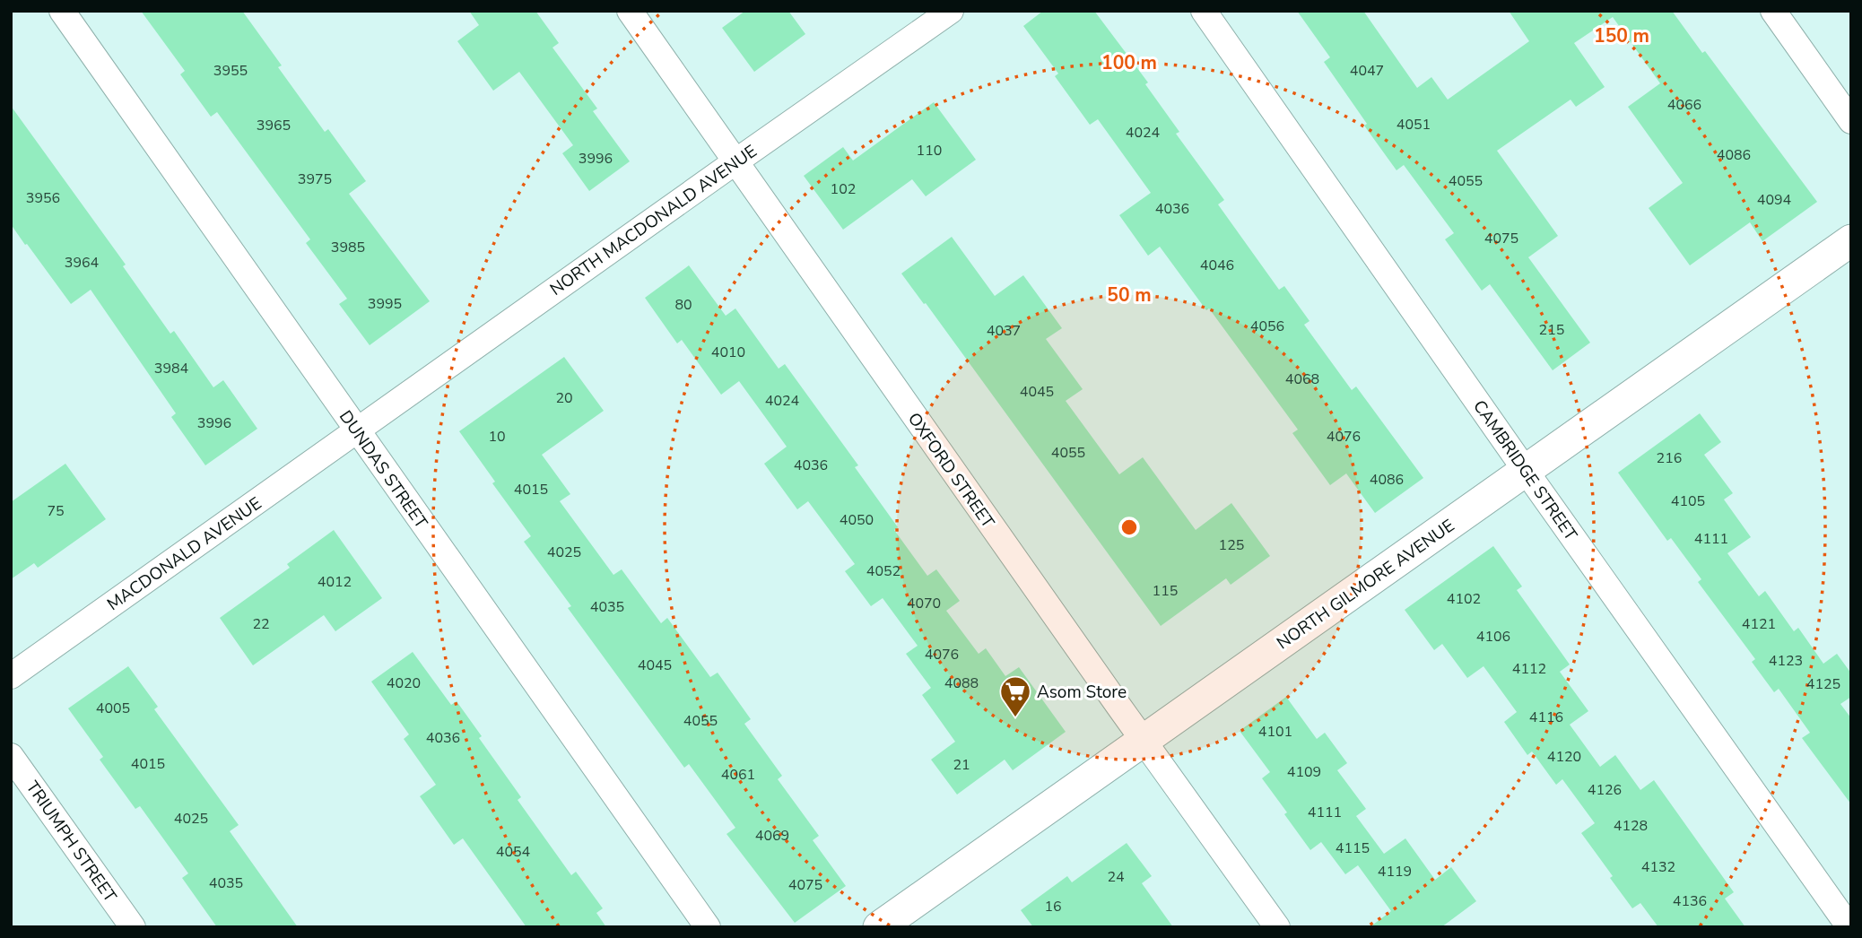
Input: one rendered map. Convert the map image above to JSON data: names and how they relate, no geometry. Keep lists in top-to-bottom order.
{
  "streets": {
    "street": [
      "NORTH MACDONALD AVENUE",
      "DUNDAS STREET",
      "OXFORD STREET",
      "CAMBRIDGE STREET",
      "MACDONALD AVENUE",
      "NORTH GILMORE AVENUE",
      "TRIUMPH STREET"
    ]
  },
  "crossings": [
    ["NORTH MACDONALD AVENUE", "DUNDAS STREET"],
    ["NORTH MACDONALD AVENUE", "OXFORD STREET"],
    ["NORTH MACDONALD AVENUE", "MACDONALD AVENUE"],
    ["DUNDAS STREET", "MACDONALD AVENUE"],
    ["OXFORD STREET", "NORTH GILMORE AVENUE"],
    ["CAMBRIDGE STREET", "NORTH GILMORE AVENUE"]
  ],
  "places": {
    "supermarket": ["Asom Store"]
  },
  "house_numbers": [
    "3955",
    "4047",
    "4066",
    "4051",
    "3965",
    "4024",
    "110",
    "4086",
    "3996",
    "3975",
    "4055",
    "102",
    "3956",
    "4094",
    "4036",
    "4075",
    "3985",
    "3964",
    "4046",
    "3995",
    "80",
    "4056",
    "215",
    "4037",
    "4010",
    "3984",
    "4068",
    "4045",
    "20",
    "4024",
    "3996",
    "10",
    "4076",
    "4055",
    "216",
    "4036",
    "4086",
    "4015",
    "4105",
    "75",
    "4050",
    "4111",
    "125",
    "4025",
    "4052",
    "4012",
    "115",
    "4102",
    "4070",
    "4035",
    "22",
    "4121",
    "4106",
    "4076",
    "4123",
    "4045",
    "4112",
    "4020",
    "4088",
    "4125",
    "4005",
    "4116",
    "4055",
    "4101",
    "4036",
    "4120",
    "4015",
    "21",
    "4109",
    "4061",
    "4126",
    "4111",
    "4025",
    "4128",
    "4069",
    "4115",
    "4054",
    "4132",
    "4119",
    "24",
    "4035",
    "4075",
    "4136",
    "16"
  ],
  "rings": ["150 m", "100 m", "50 m"]
}
